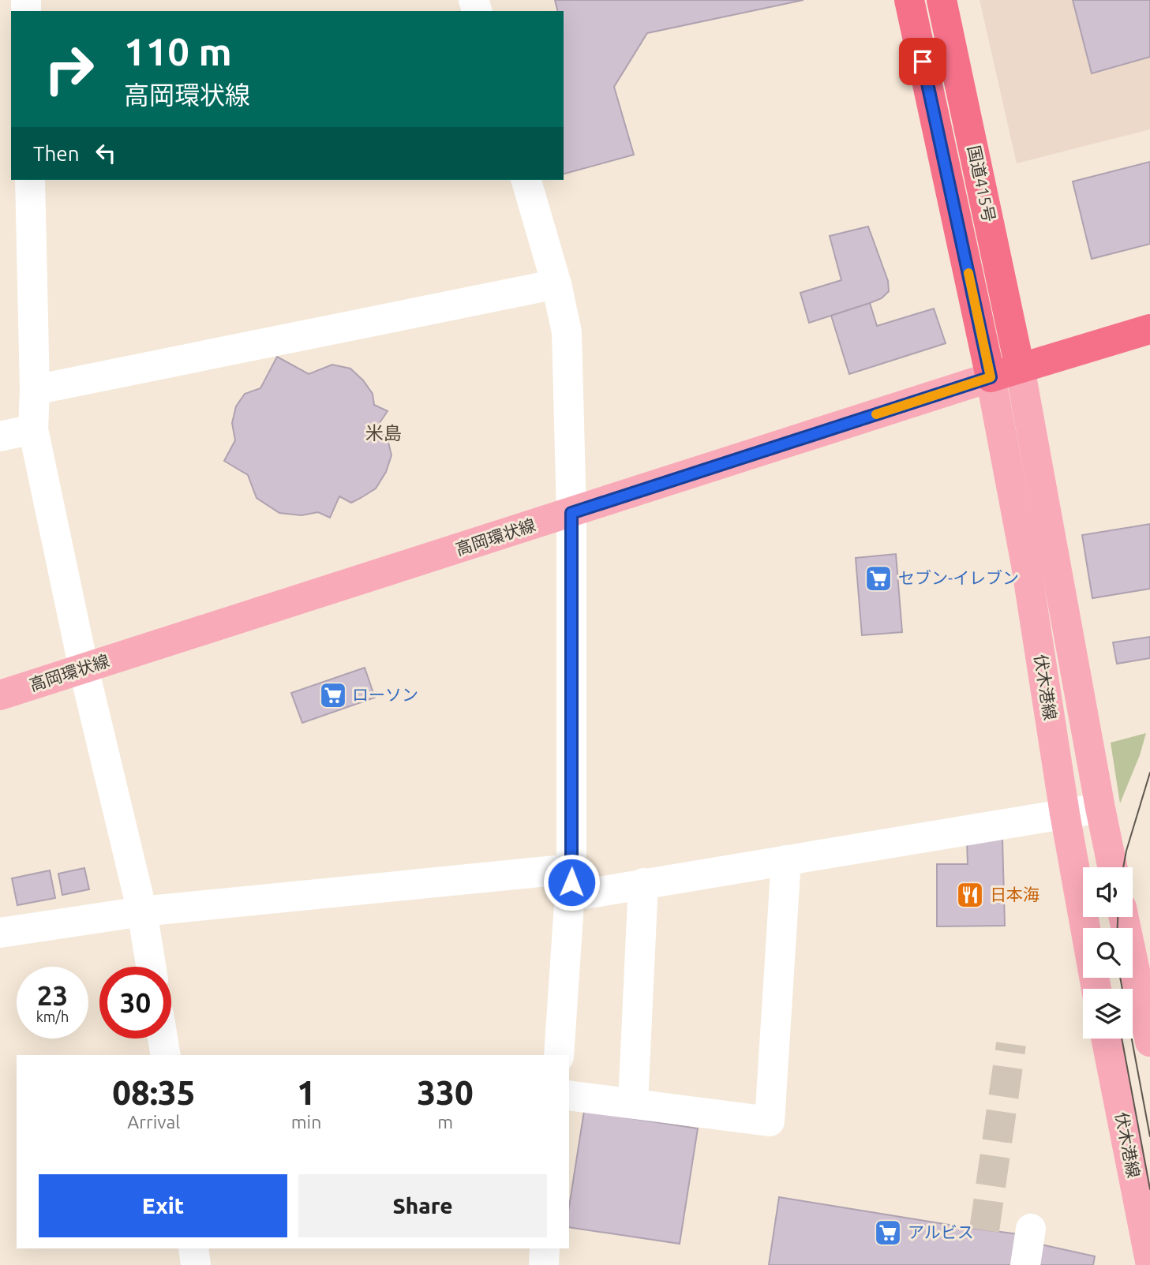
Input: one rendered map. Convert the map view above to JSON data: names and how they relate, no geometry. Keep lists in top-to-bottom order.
{
  "streets": {
    "highway": ["国道415号"],
    "main road": ["高岡環状線", "伏木港線"]
  },
  "crossings": [
    ["国道415号", "高岡環状線"],
    ["国道415号", "伏木港線"],
    ["高岡環状線", "伏木港線"]
  ],
  "districts": ["米島"],
  "places": {
    "supermarket": ["セブン-イレブン", "ローソン", "アルビス"],
    "restaurant": ["日本海"]
  },
  "page": {
    "turn": ["110 m", "高岡環状線"],
    "then": "Then",
    "speed": "23 km/h",
    "limit": "30",
    "eta": [
      "08:35",
      "Arrival",
      "1",
      "min",
      "330",
      "m"
    ],
    "buttons": ["Exit", "Share"]
  }
}
